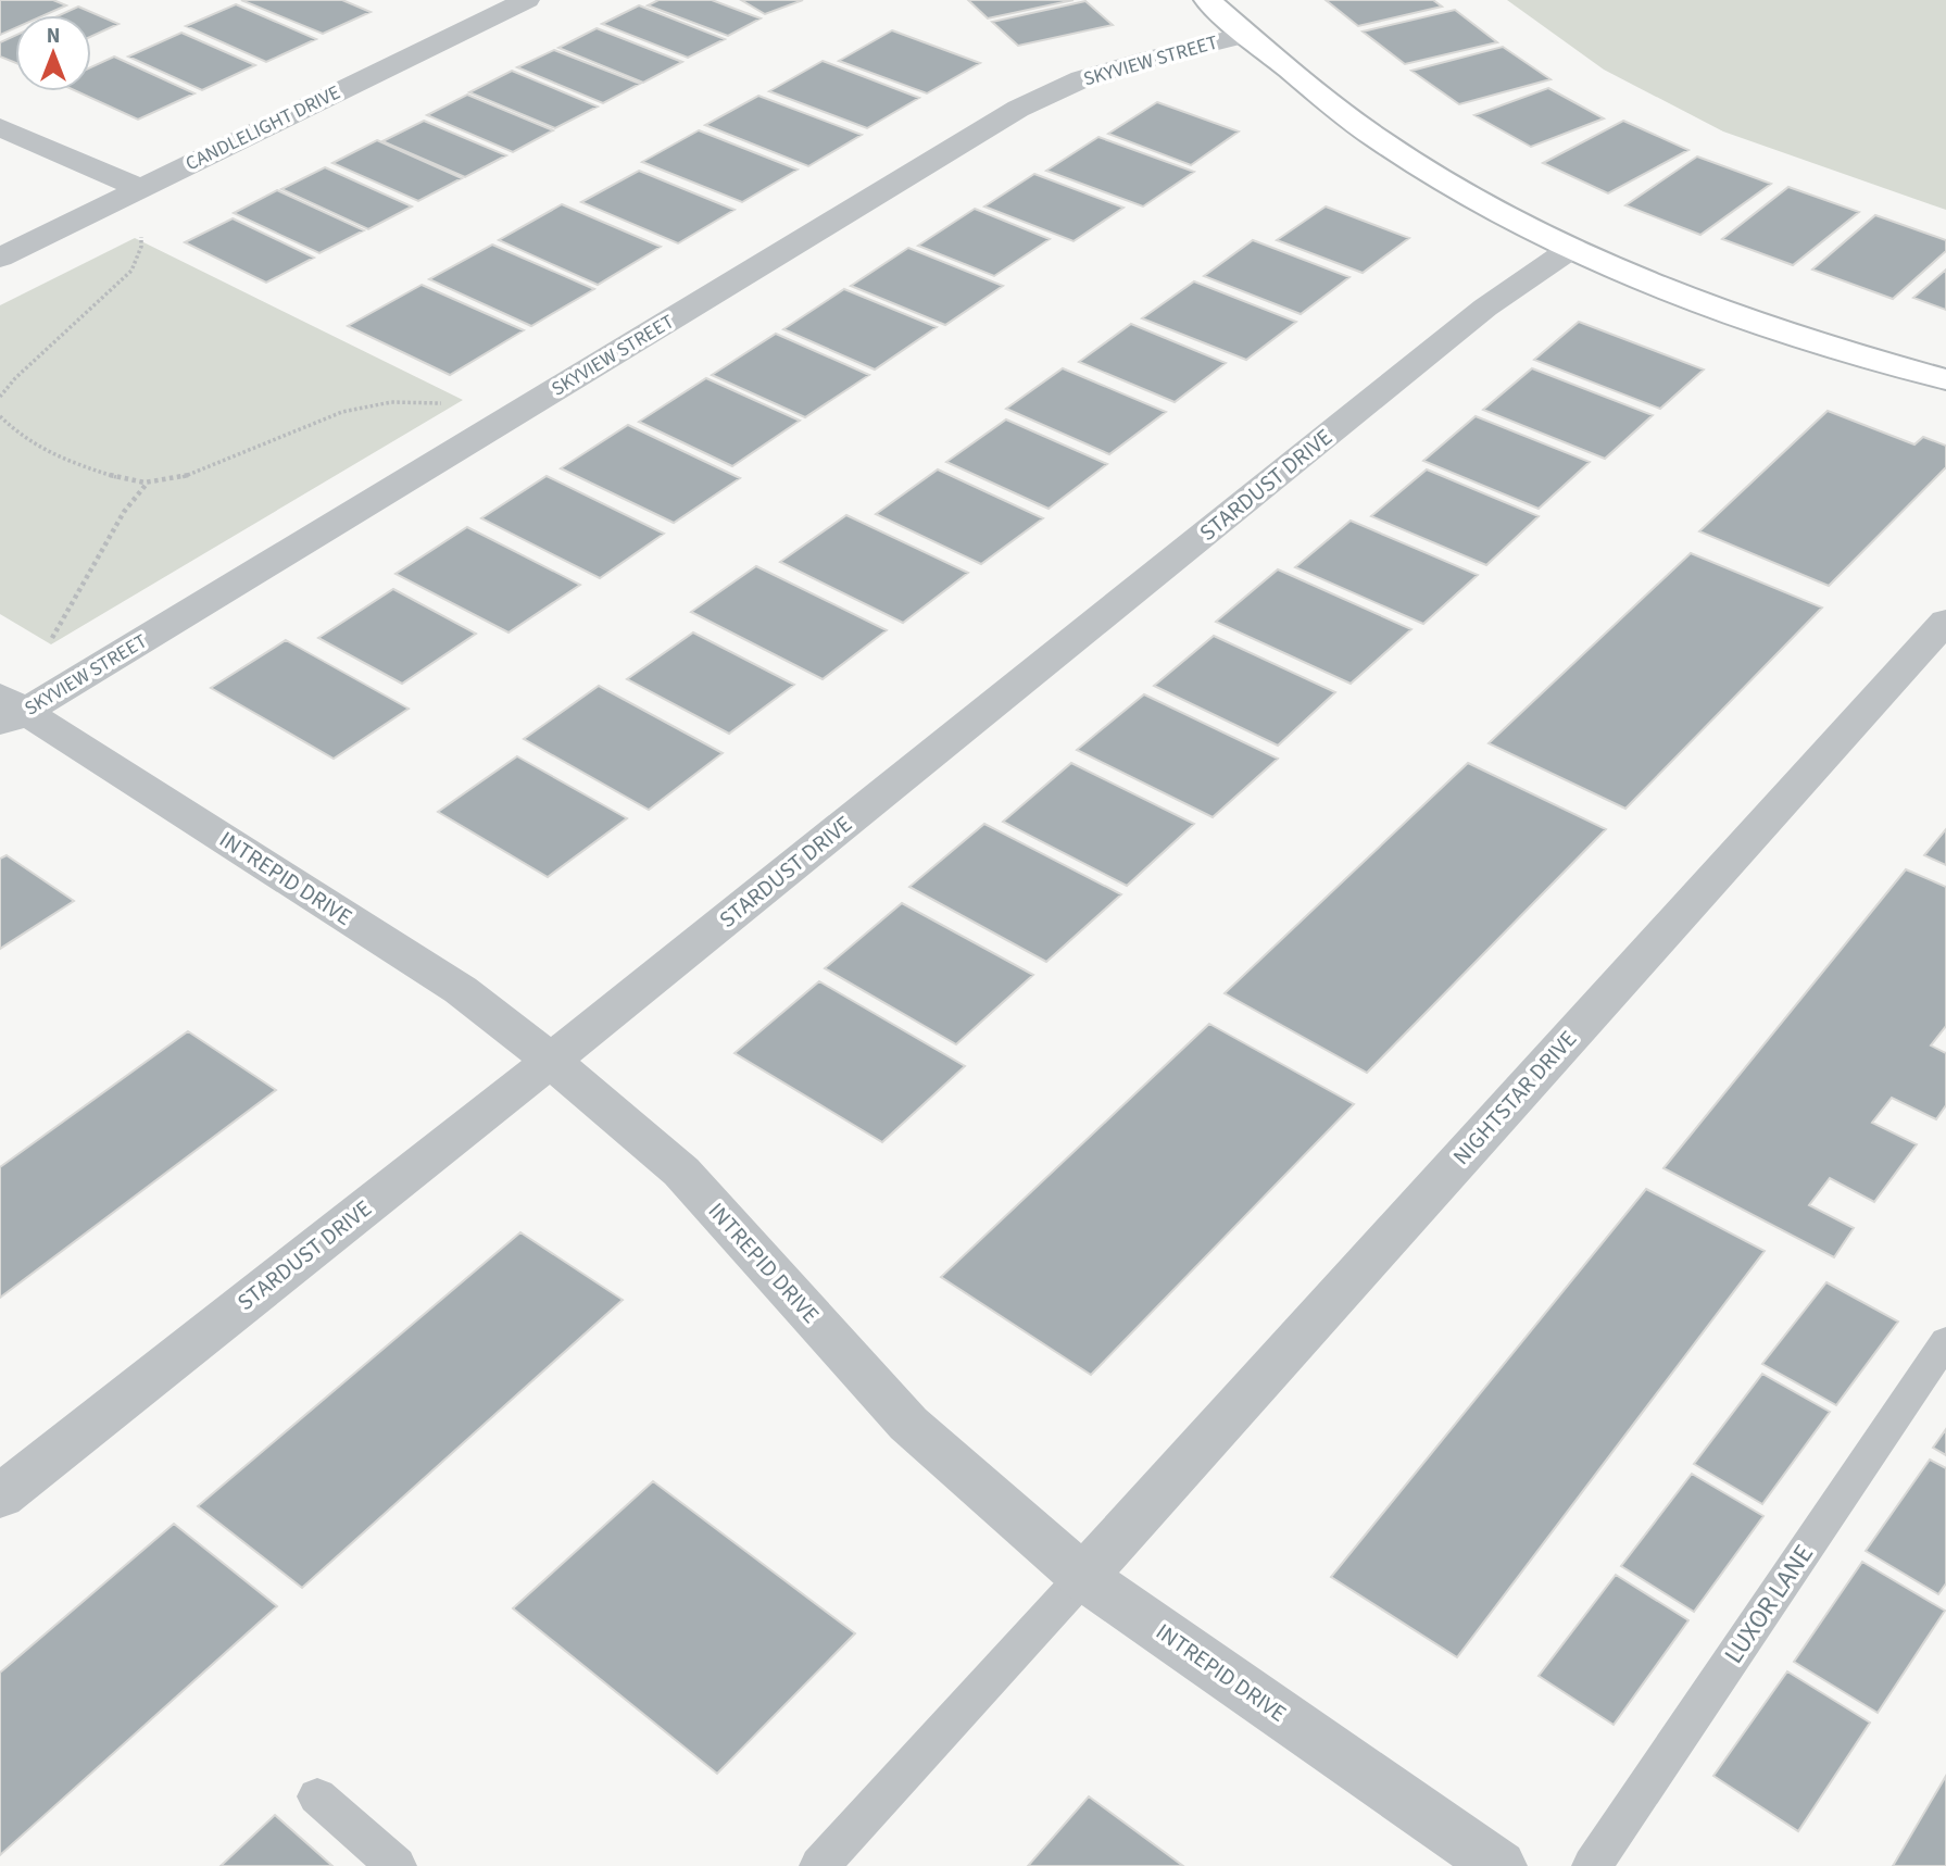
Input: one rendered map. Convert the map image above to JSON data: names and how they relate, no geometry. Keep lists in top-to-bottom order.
{
  "streets": {
    "street": [
      "SKYVIEW STREET",
      "CANDLELIGHT DRIVE",
      "STARDUST DRIVE",
      "INTREPID DRIVE",
      "NIGHTSTAR DRIVE"
    ],
    "lane": ["LUXOR LANE"]
  },
  "crossings": [
    ["SKYVIEW STREET", "INTREPID DRIVE"],
    ["STARDUST DRIVE", "INTREPID DRIVE"],
    ["INTREPID DRIVE", "NIGHTSTAR DRIVE"]
  ],
  "north": "top"
}
